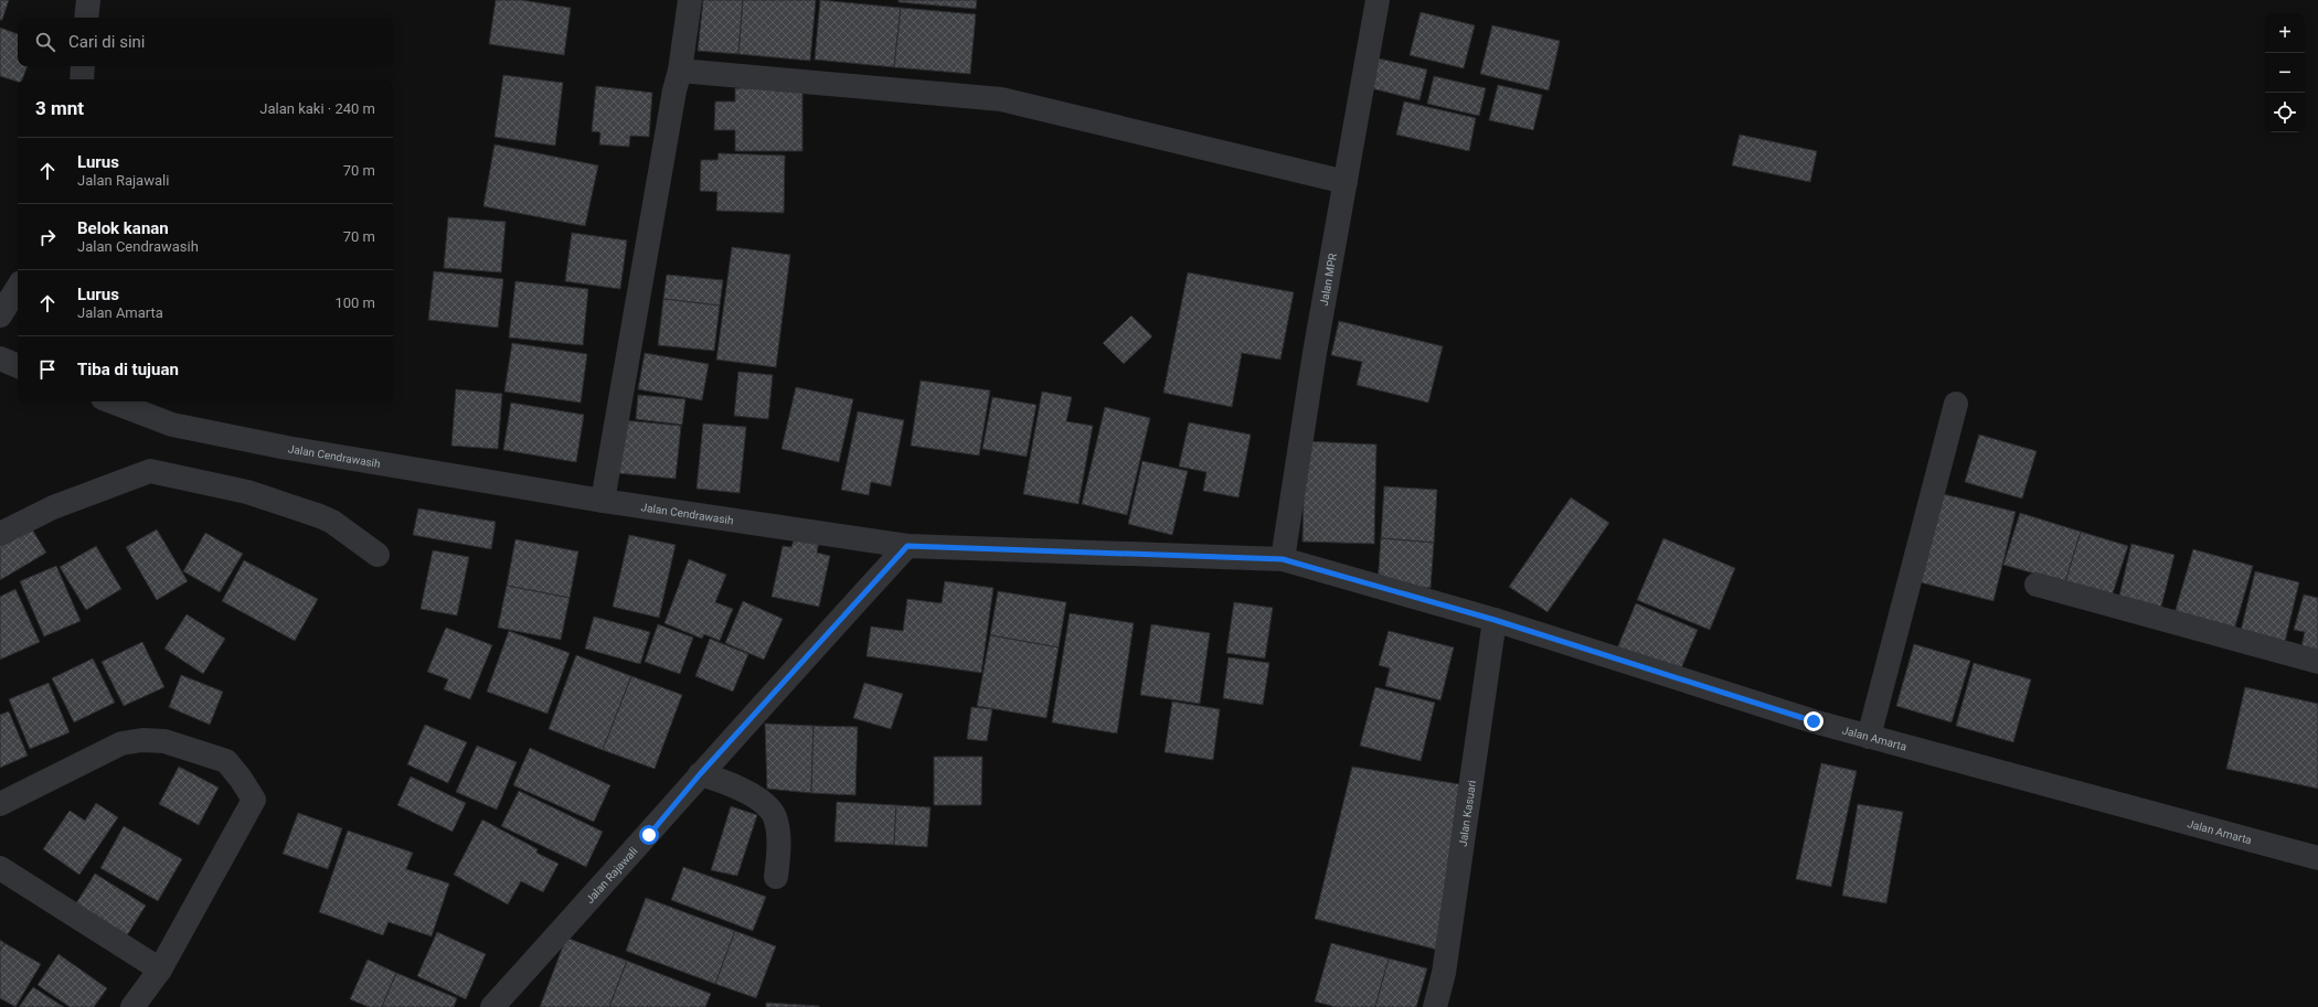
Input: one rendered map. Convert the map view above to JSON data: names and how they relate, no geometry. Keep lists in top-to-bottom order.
{
  "streets": {
    "street": [
      "Jalan MPR",
      "Jalan Cendrawasih",
      "Jalan Amarta",
      "Jalan Kasuari",
      "Jalan Rajawali"
    ]
  },
  "crossings": [
    ["Jalan MPR", "Jalan Cendrawasih"],
    ["Jalan MPR", "Jalan Amarta"],
    ["Jalan Cendrawasih", "Jalan Amarta"],
    ["Jalan Cendrawasih", "Jalan Rajawali"],
    ["Jalan Amarta", "Jalan Kasuari"]
  ],
  "page": {
    "map_buttons": ["+", "−"],
    "search": "Cari di sini",
    "heading": ["3 mnt", "Jalan kaki · 240 m"],
    "list": [
      ["Lurus", "Jalan Rajawali", "70 m"],
      ["Belok kanan", "Jalan Cendrawasih", "70 m"],
      ["Lurus", "Jalan Amarta", "100 m"],
      "Tiba di tujuan"
    ]
  }
}
